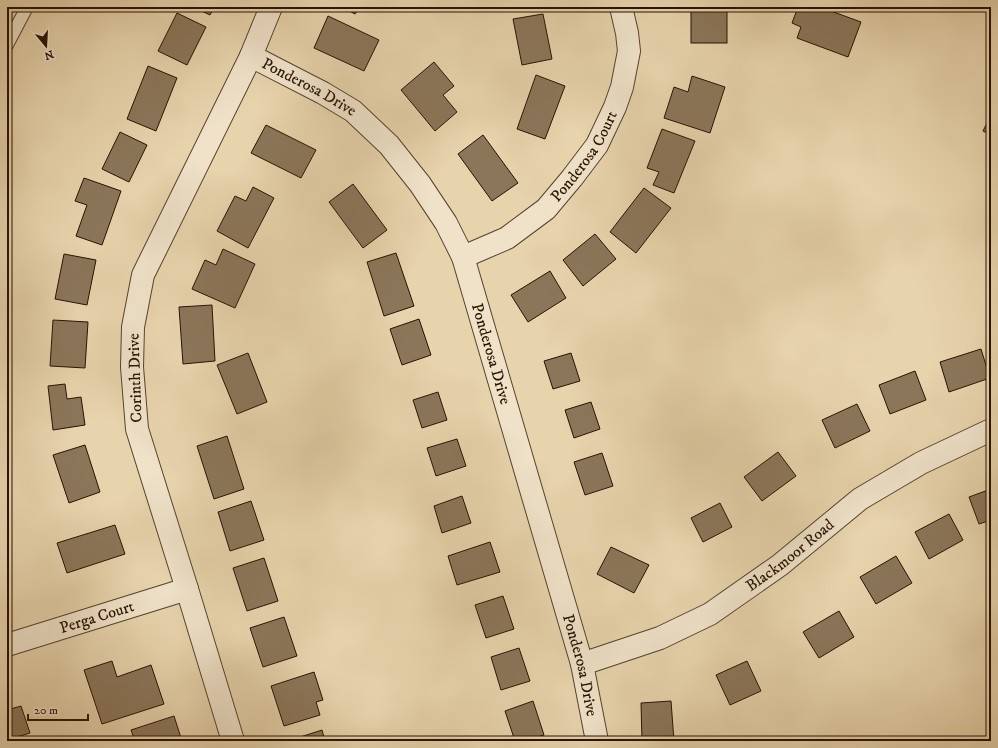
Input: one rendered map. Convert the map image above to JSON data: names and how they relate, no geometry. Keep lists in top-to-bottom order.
{
  "streets": {
    "street": [
      "Ponderosa Drive",
      "Ponderosa Court",
      "Corinth Drive",
      "Blackmoor Road",
      "Perga Court"
    ]
  },
  "crossings": [
    ["Ponderosa Drive", "Ponderosa Court"],
    ["Ponderosa Drive", "Corinth Drive"],
    ["Ponderosa Drive", "Blackmoor Road"],
    ["Corinth Drive", "Perga Court"]
  ],
  "scale_bar": "20 m",
  "north": "bottom"
}
